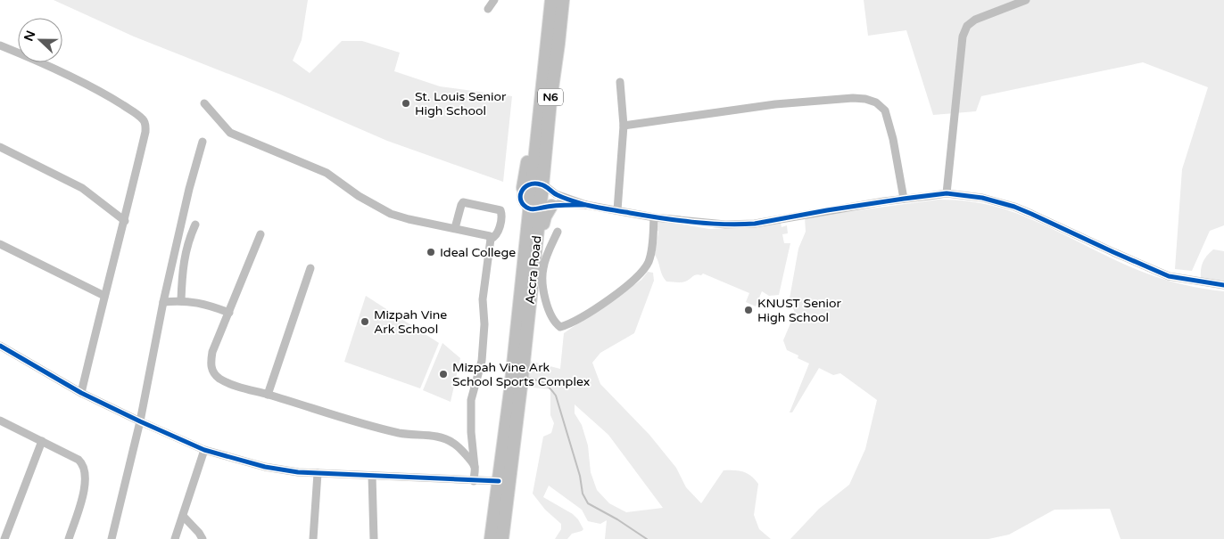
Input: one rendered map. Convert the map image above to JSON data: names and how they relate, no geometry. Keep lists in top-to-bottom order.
{
  "streets": {
    "highway": ["N6", "Accra Road"]
  },
  "places": [
    "St. Louis Senior High School",
    "Ideal College",
    "KNUST Senior High School",
    "Mizpah Vine Ark School",
    "Mizpah Vine Ark School Sports Complex"
  ],
  "north": "left"
}
